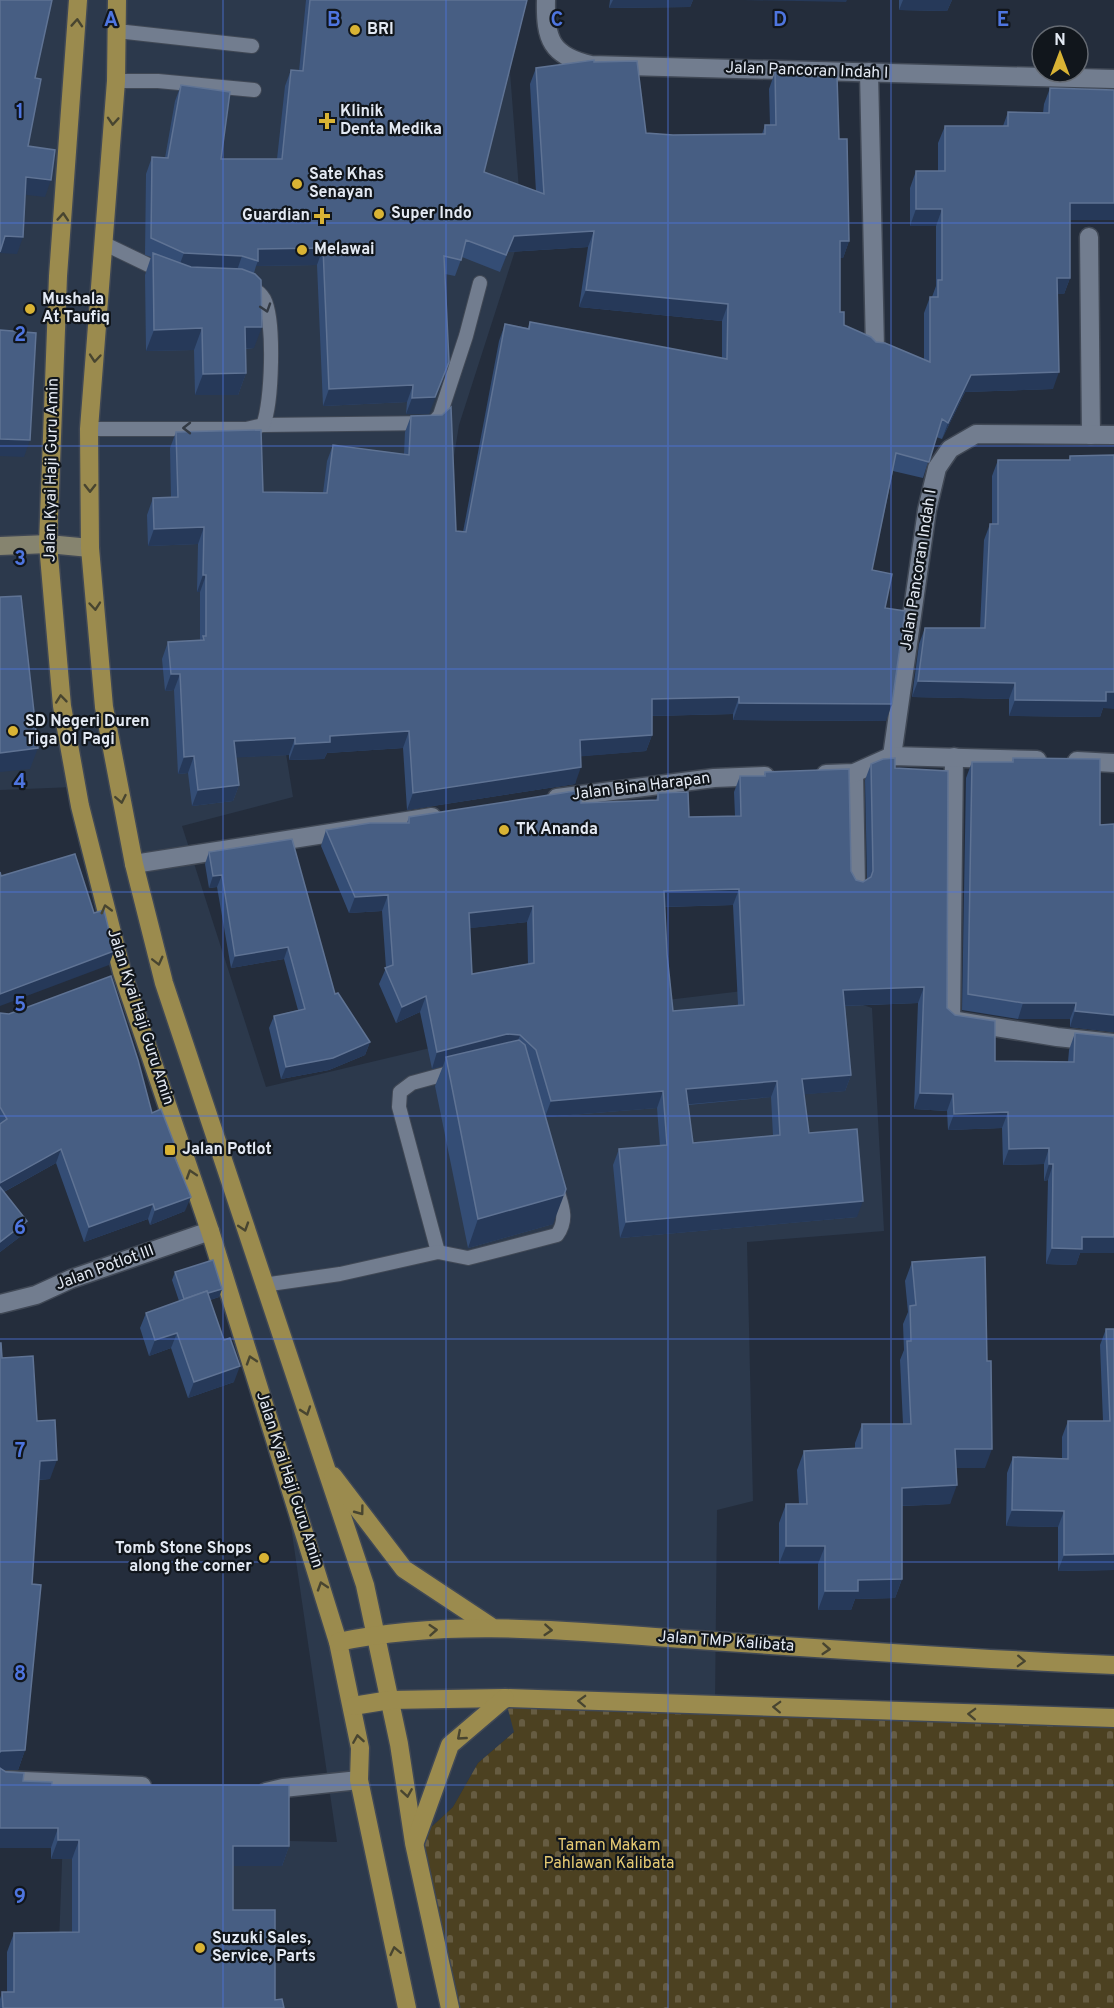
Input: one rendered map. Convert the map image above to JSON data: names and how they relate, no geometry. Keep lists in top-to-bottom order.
{
  "streets": {
    "main road": ["Jalan Kyai Haji Guru Amin", "Jalan TMP Kalibata"],
    "street": ["Jalan Pancoran Indah I", "Jalan Bina Harapan", "Jalan Potlot III"]
  },
  "crossings": [
    ["Jalan Kyai Haji Guru Amin", "Jalan Potlot III"],
    ["Jalan Kyai Haji Guru Amin", "Jalan TMP Kalibata"]
  ],
  "parks": ["Taman Makam Pahlawan Kalibata"],
  "places": {
    "other": [
      "BRI",
      "Sate Khas Senayan",
      "Super Indo",
      "Melawai",
      "Mushala At Taufiq",
      "SD Negeri Duren Tiga 01 Pagi",
      "TK Ananda",
      "Tomb Stone Shops along the corner",
      "Suzuki Sales, Service, Parts"
    ],
    "health": ["Klinik Denta Medika", "Guardian"],
    "transit": ["Jalan Potlot"]
  },
  "north": "top",
  "grid": {
    "columns": [
      "A",
      "B",
      "C",
      "D",
      "E"
    ],
    "rows": [
      "1",
      "2",
      "3",
      "4",
      "5",
      "6",
      "7",
      "8",
      "9"
    ]
  }
}
